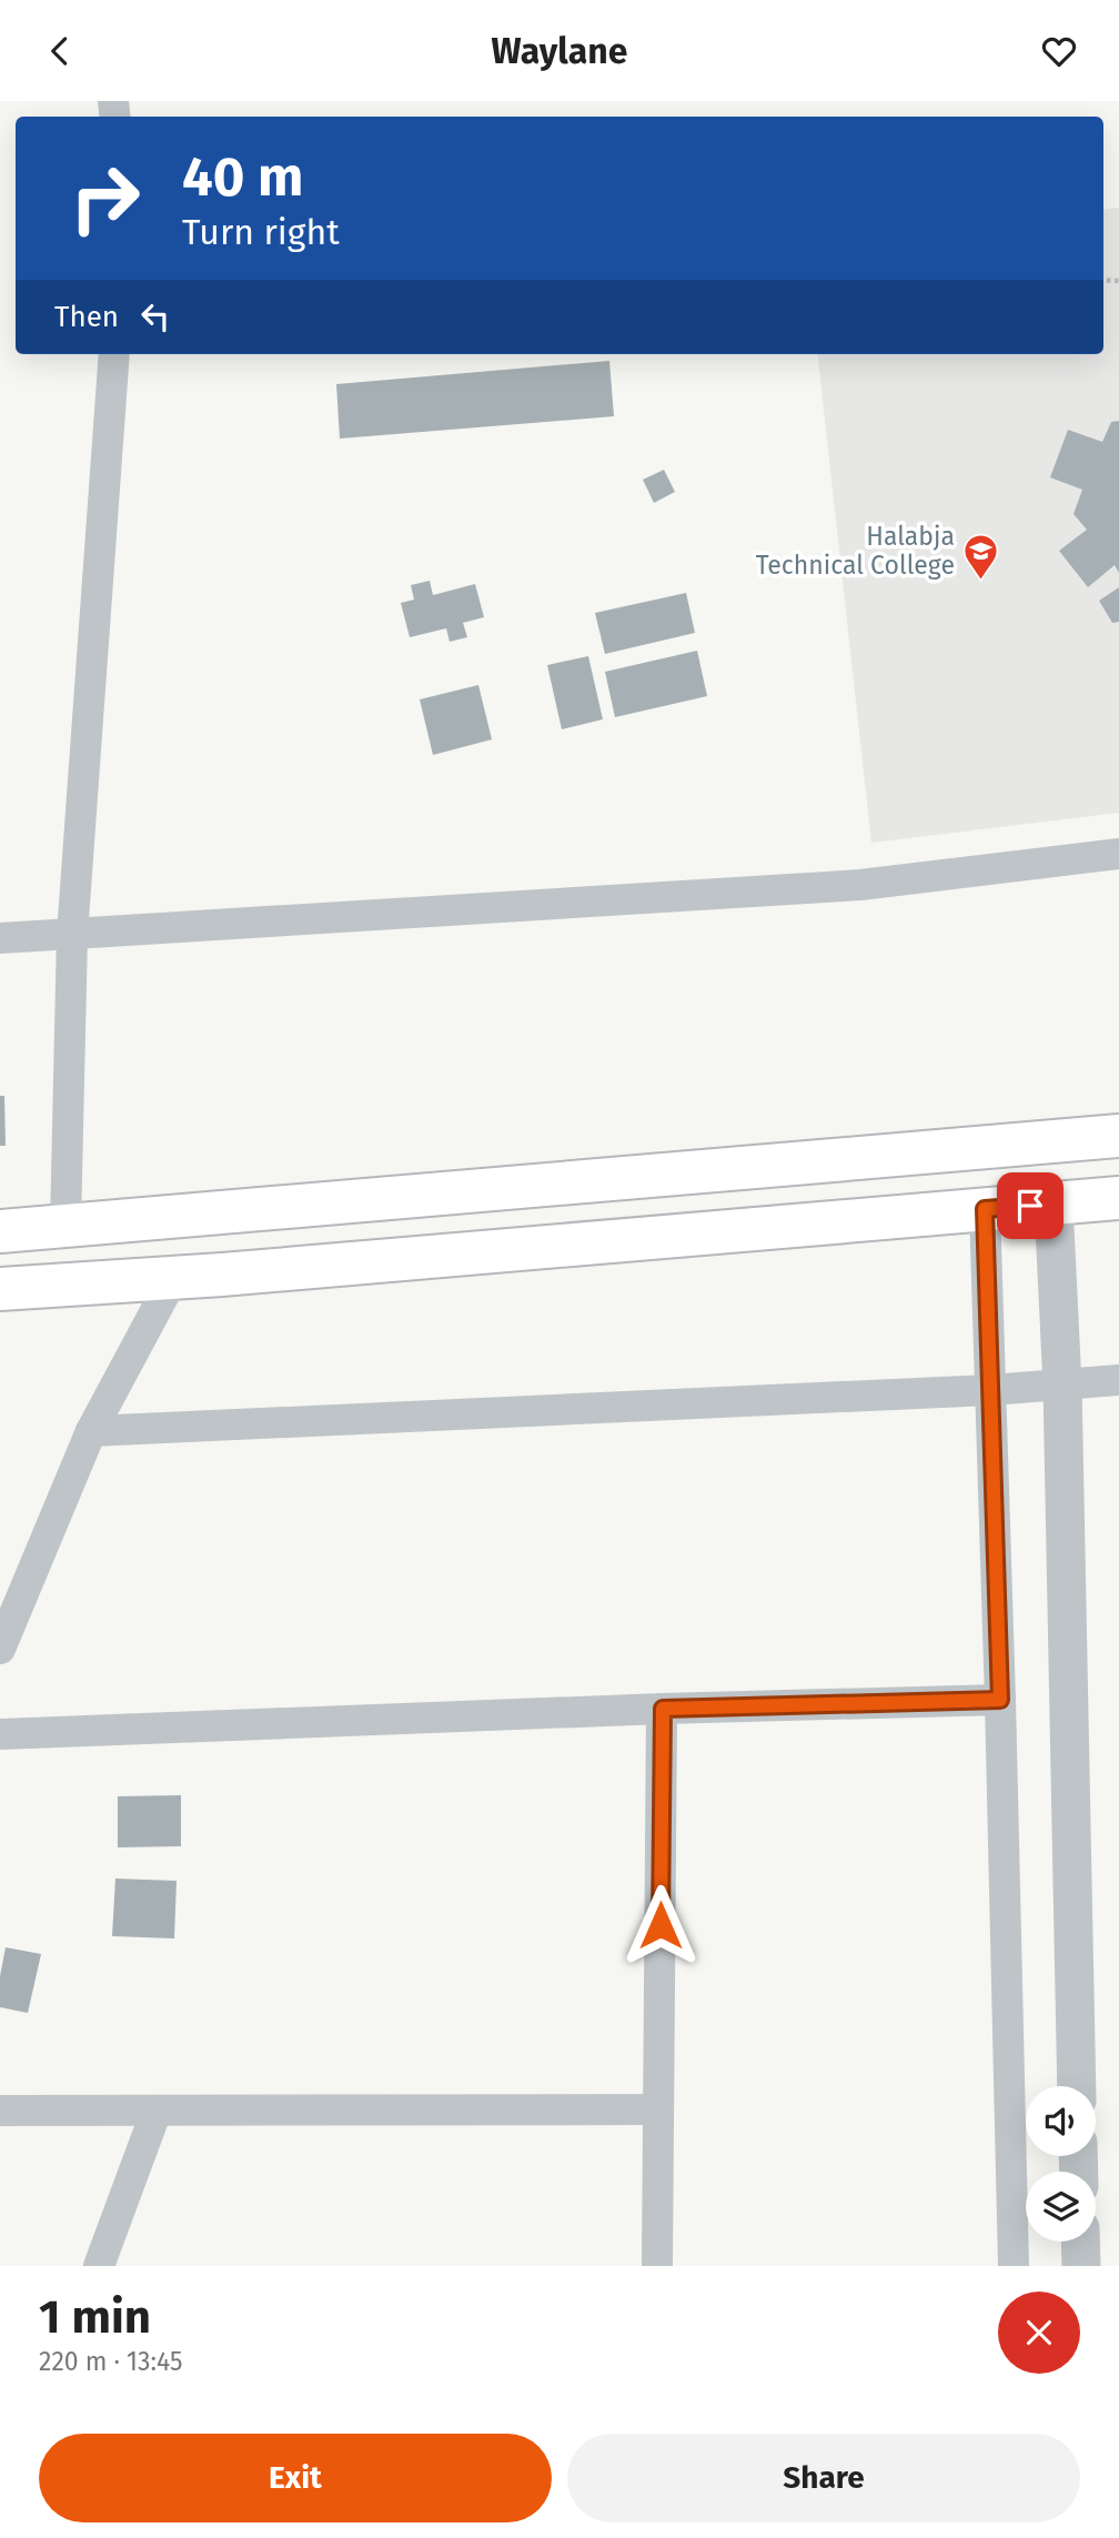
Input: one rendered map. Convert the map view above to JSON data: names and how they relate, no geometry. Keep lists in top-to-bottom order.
{
  "places": {
    "school or university": ["Halabja Technical College"]
  },
  "page": {
    "header": "Waylane",
    "turn": ["40 m", "Turn right"],
    "then": "Then",
    "heading": ["1 min", "220 m · 13:45"],
    "buttons": ["Exit", "Share"]
  }
}
